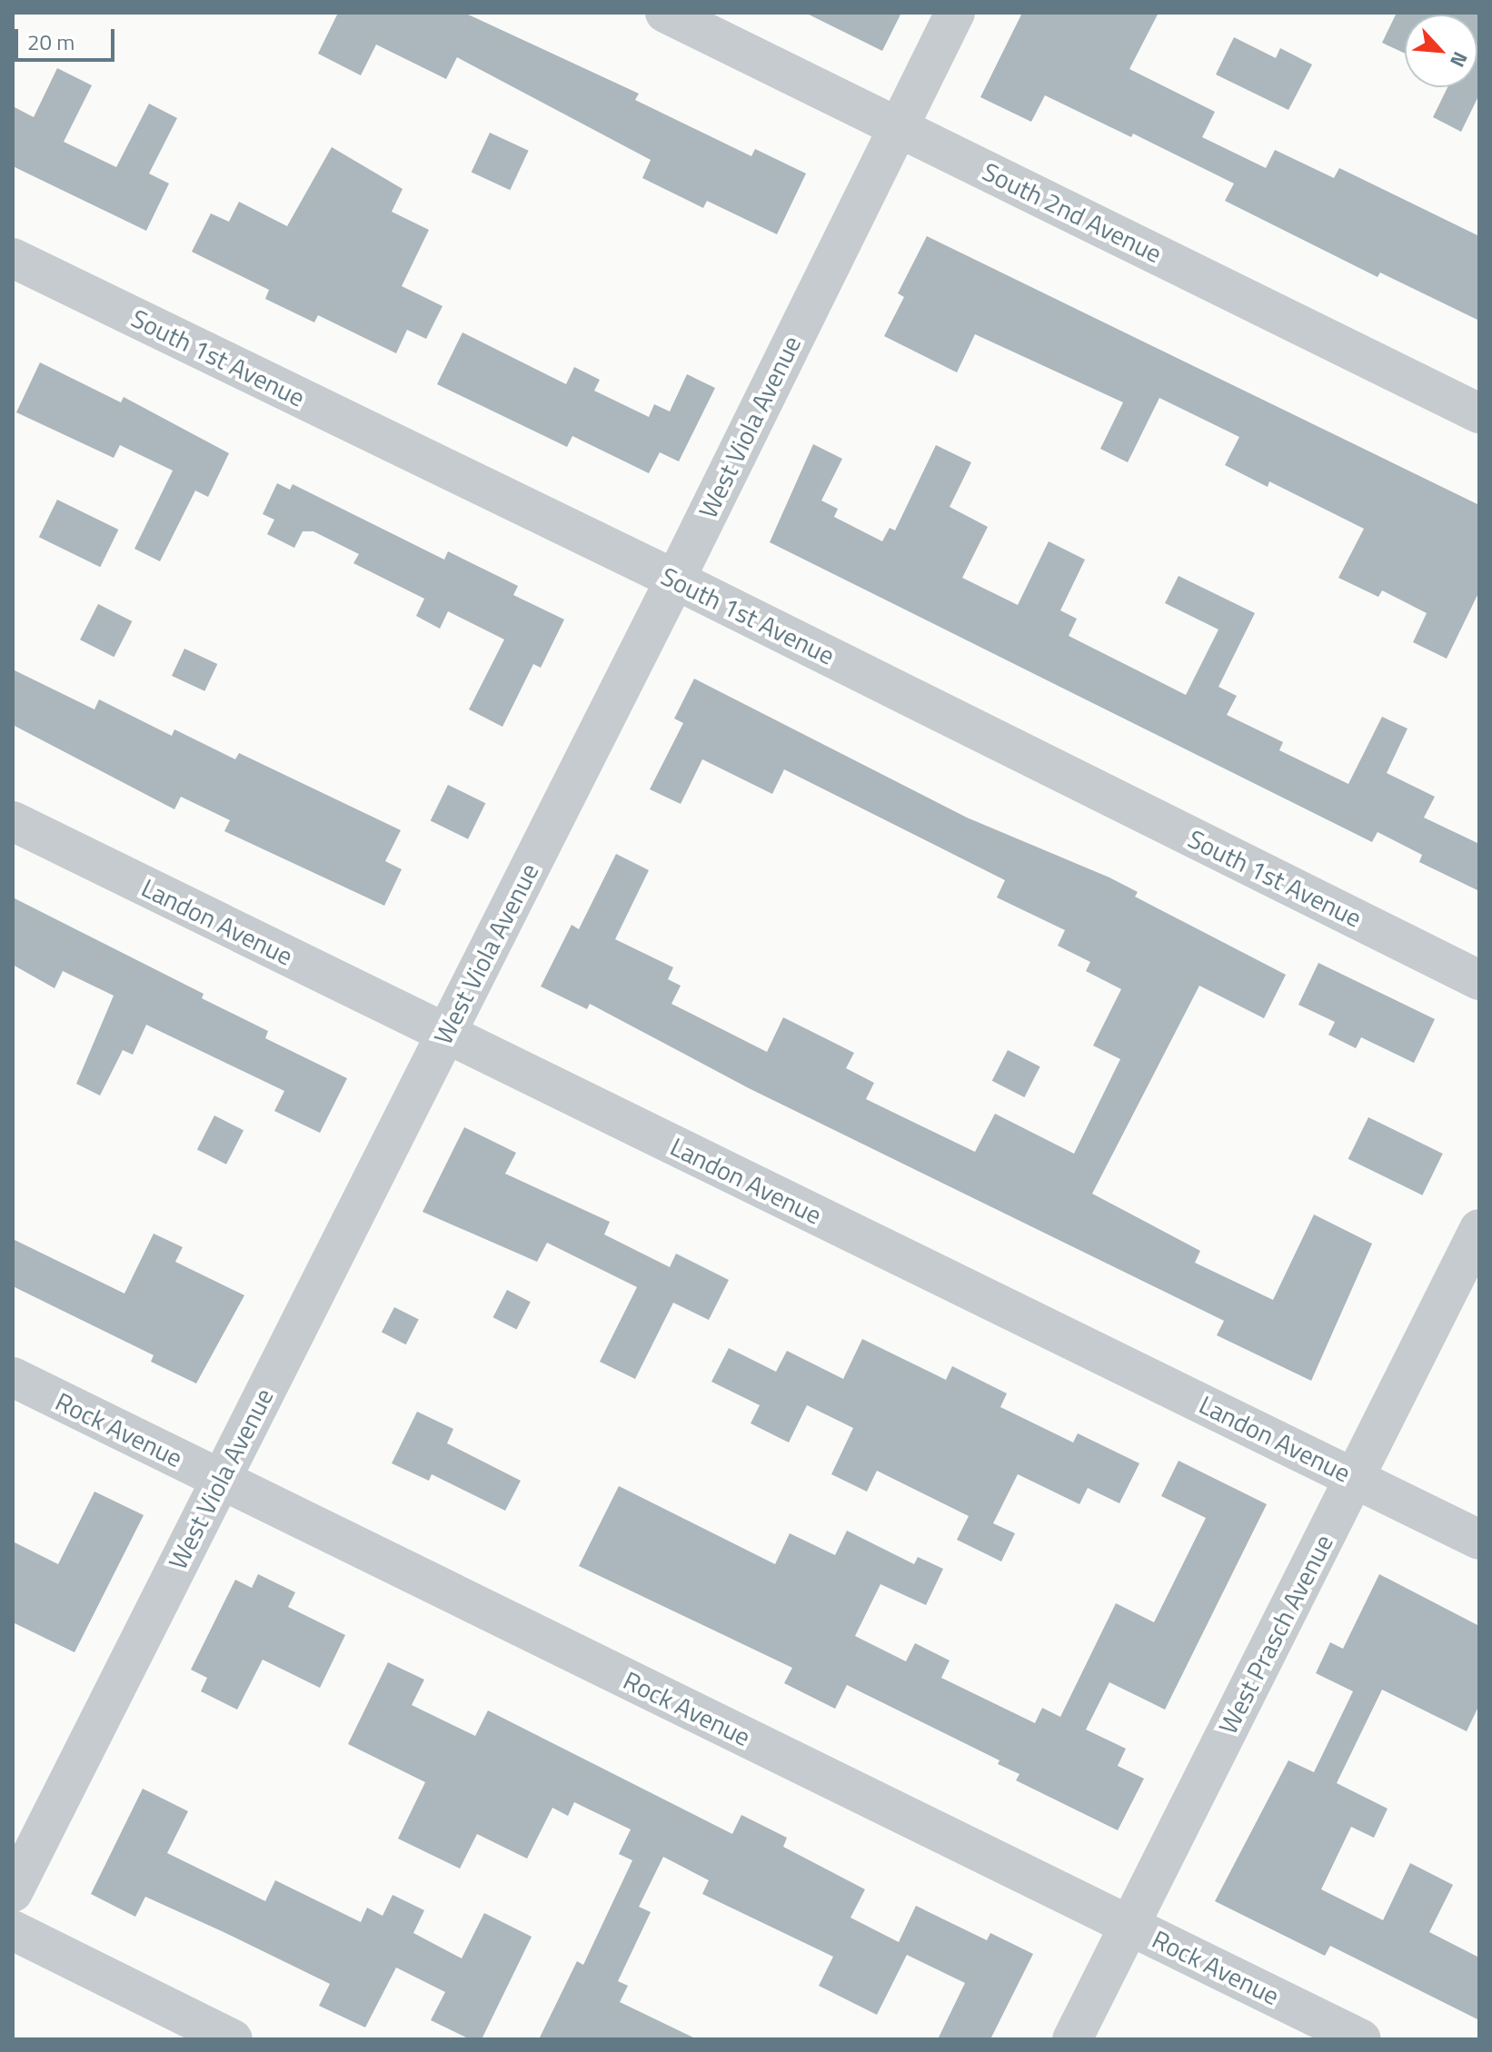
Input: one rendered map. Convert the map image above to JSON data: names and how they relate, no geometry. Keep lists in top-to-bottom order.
{
  "streets": {
    "street": [
      "South 2nd Avenue",
      "South 1st Avenue",
      "West Viola Avenue",
      "Landon Avenue",
      "Rock Avenue",
      "West Prasch Avenue"
    ]
  },
  "crossings": [
    ["South 2nd Avenue", "West Viola Avenue"],
    ["South 1st Avenue", "West Viola Avenue"],
    ["West Viola Avenue", "Landon Avenue"],
    ["West Viola Avenue", "Rock Avenue"],
    ["Landon Avenue", "West Prasch Avenue"],
    ["Rock Avenue", "West Prasch Avenue"]
  ],
  "scale_bar": "20 m",
  "north": "bottom right"
}
